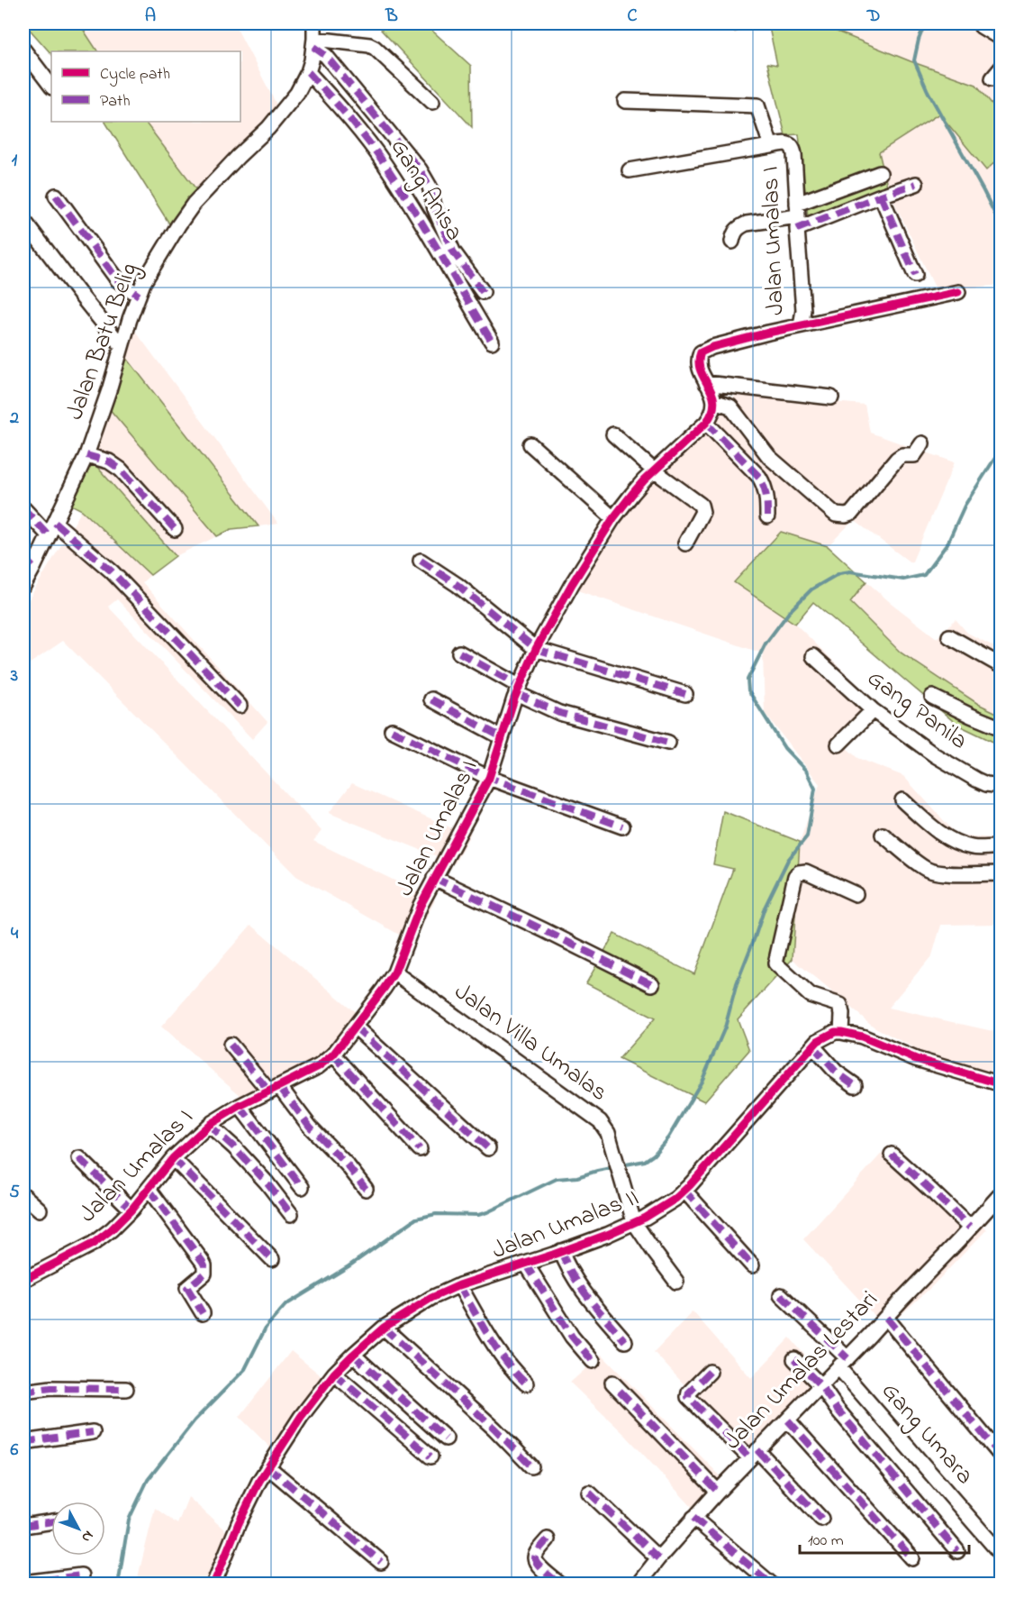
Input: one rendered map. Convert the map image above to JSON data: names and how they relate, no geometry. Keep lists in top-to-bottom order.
{
  "streets": {
    "street": [
      "Gang Anisa",
      "Jalan Umalas I",
      "Jalan Batu Belig",
      "Gang Panila",
      "Jalan Villa Umalas",
      "Jalan Umalas II",
      "Jalan Umalas Lestari",
      "Gang Umara"
    ]
  },
  "crossings": [
    ["Gang Anisa", "Jalan Batu Belig"],
    ["Jalan Umalas I", "Jalan Villa Umalas"],
    ["Jalan Villa Umalas", "Jalan Umalas II"],
    ["Jalan Umalas Lestari", "Gang Umara"]
  ],
  "legend": ["Cycle path", "Path"],
  "scale_bar": "100 m",
  "north": "bottom right",
  "grid": {
    "columns": [
      "A",
      "B",
      "C",
      "D"
    ],
    "rows": [
      "1",
      "2",
      "3",
      "4",
      "5",
      "6"
    ]
  }
}
